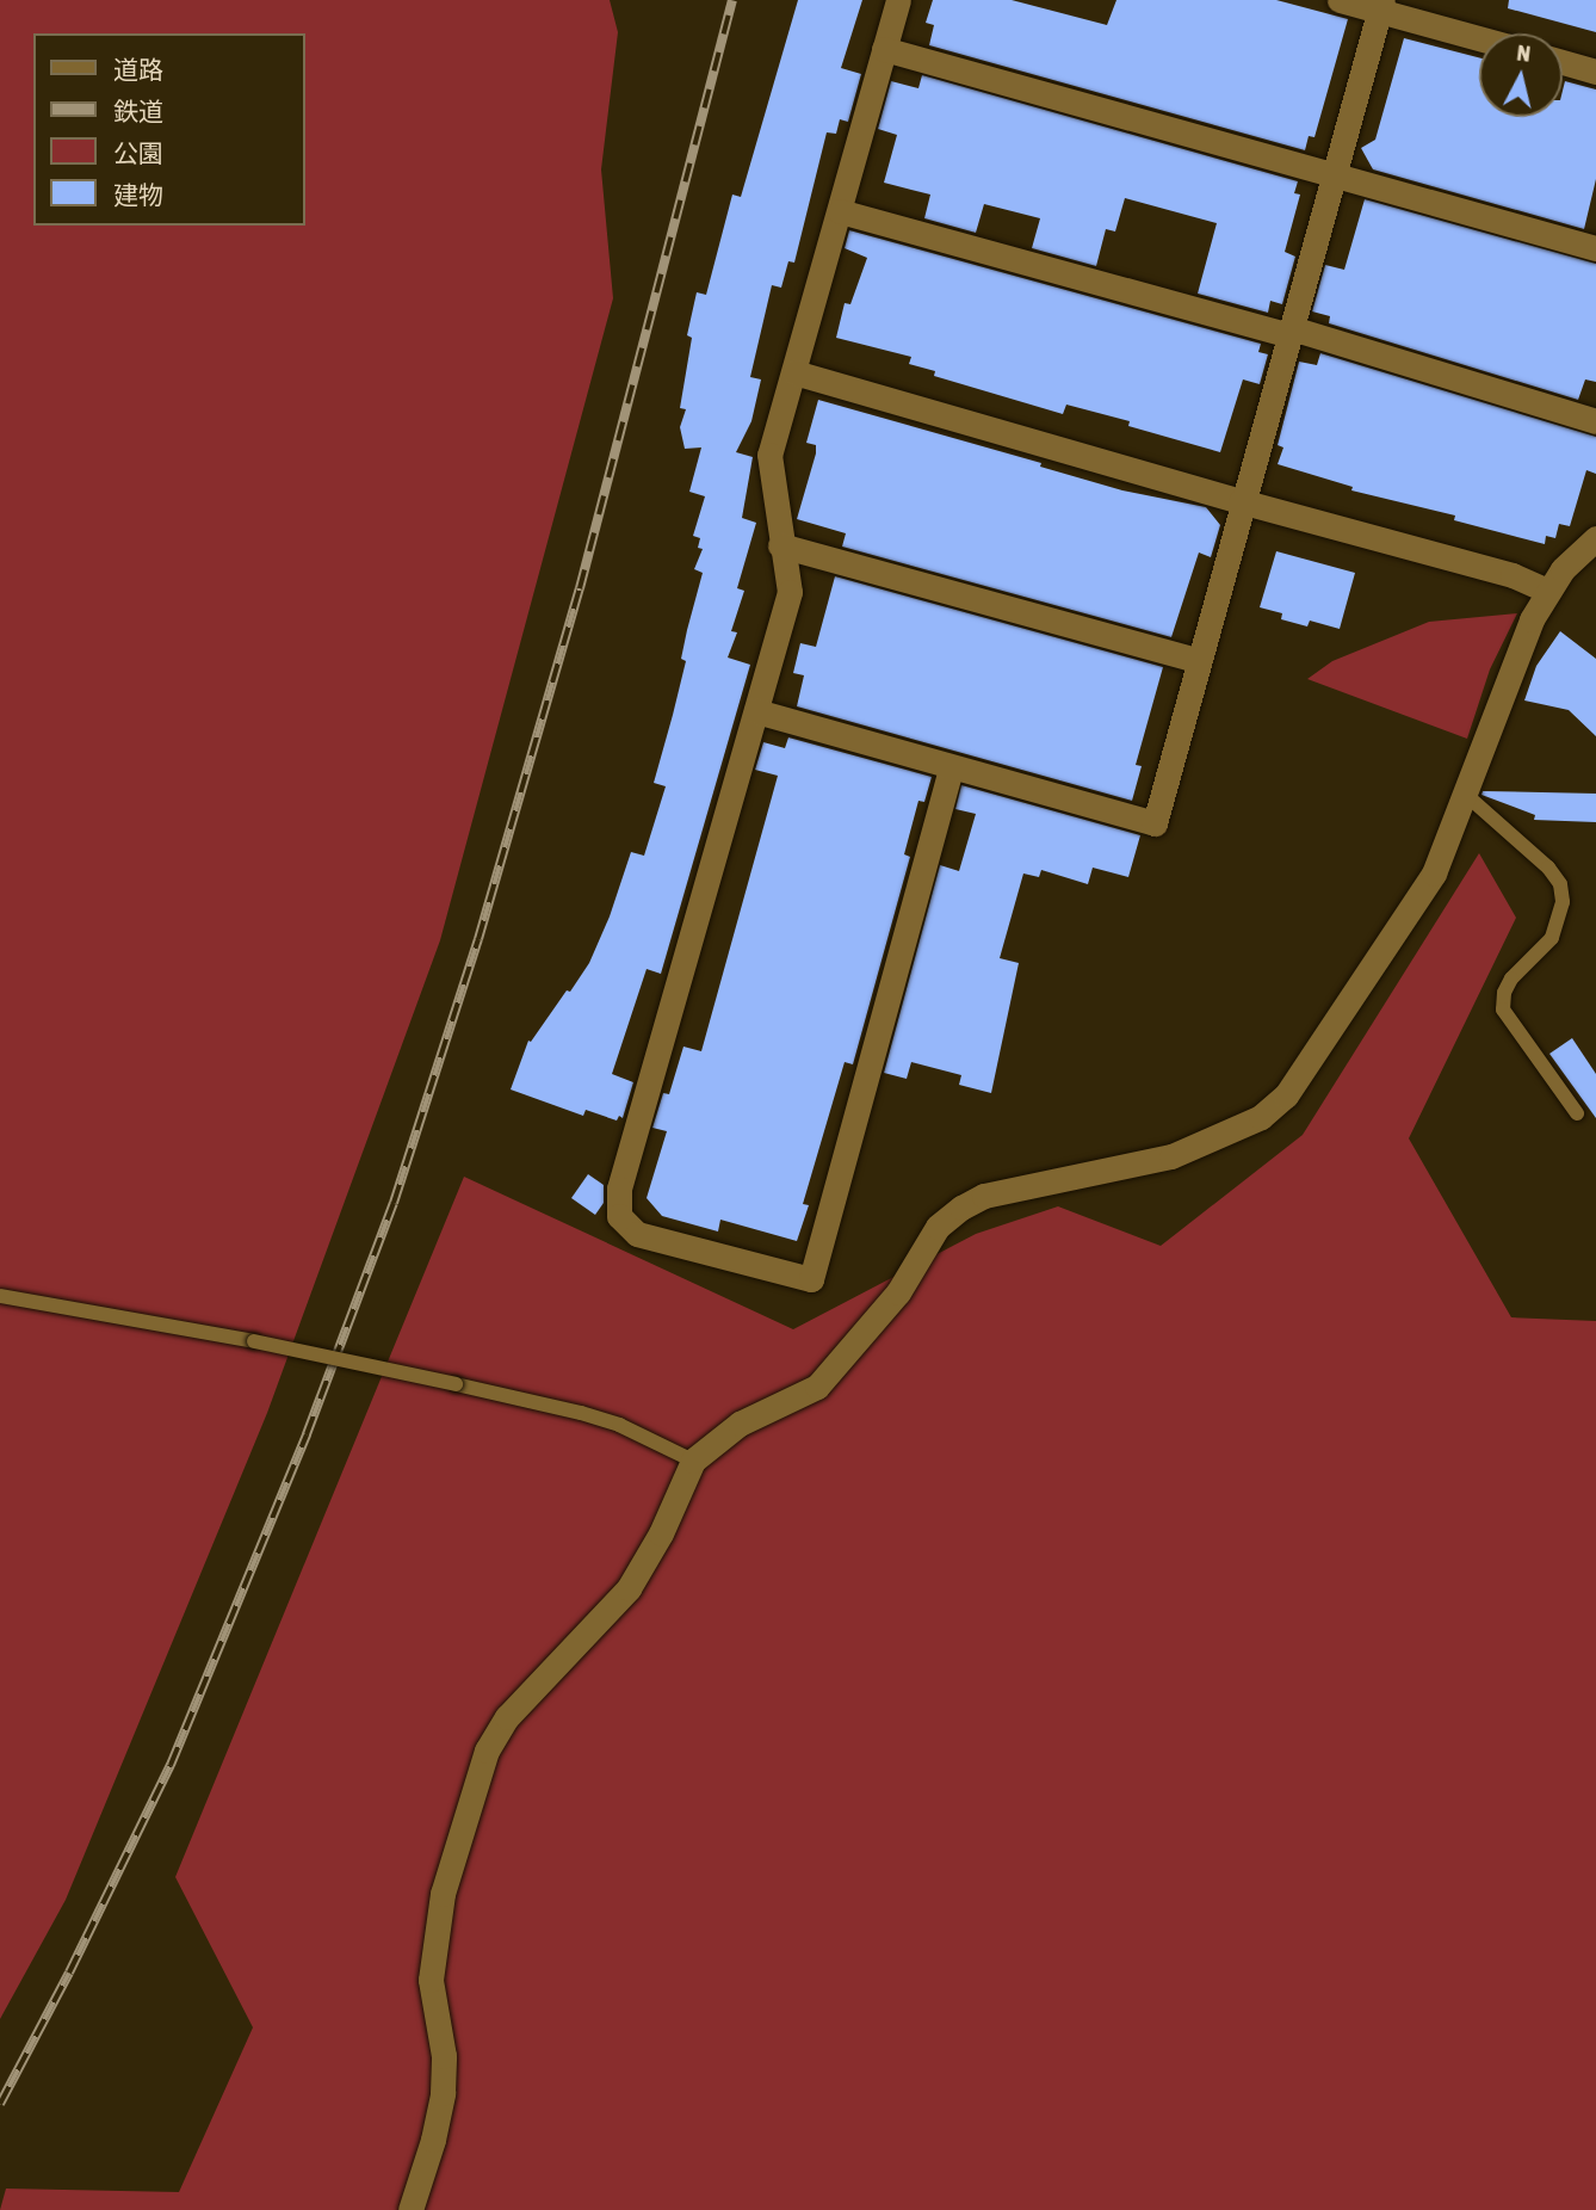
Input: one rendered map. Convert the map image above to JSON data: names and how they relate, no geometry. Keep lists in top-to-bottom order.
{
  "legend": [
    "道路",
    "鉄道",
    "公園",
    "建物"
  ],
  "north": "top"
}
